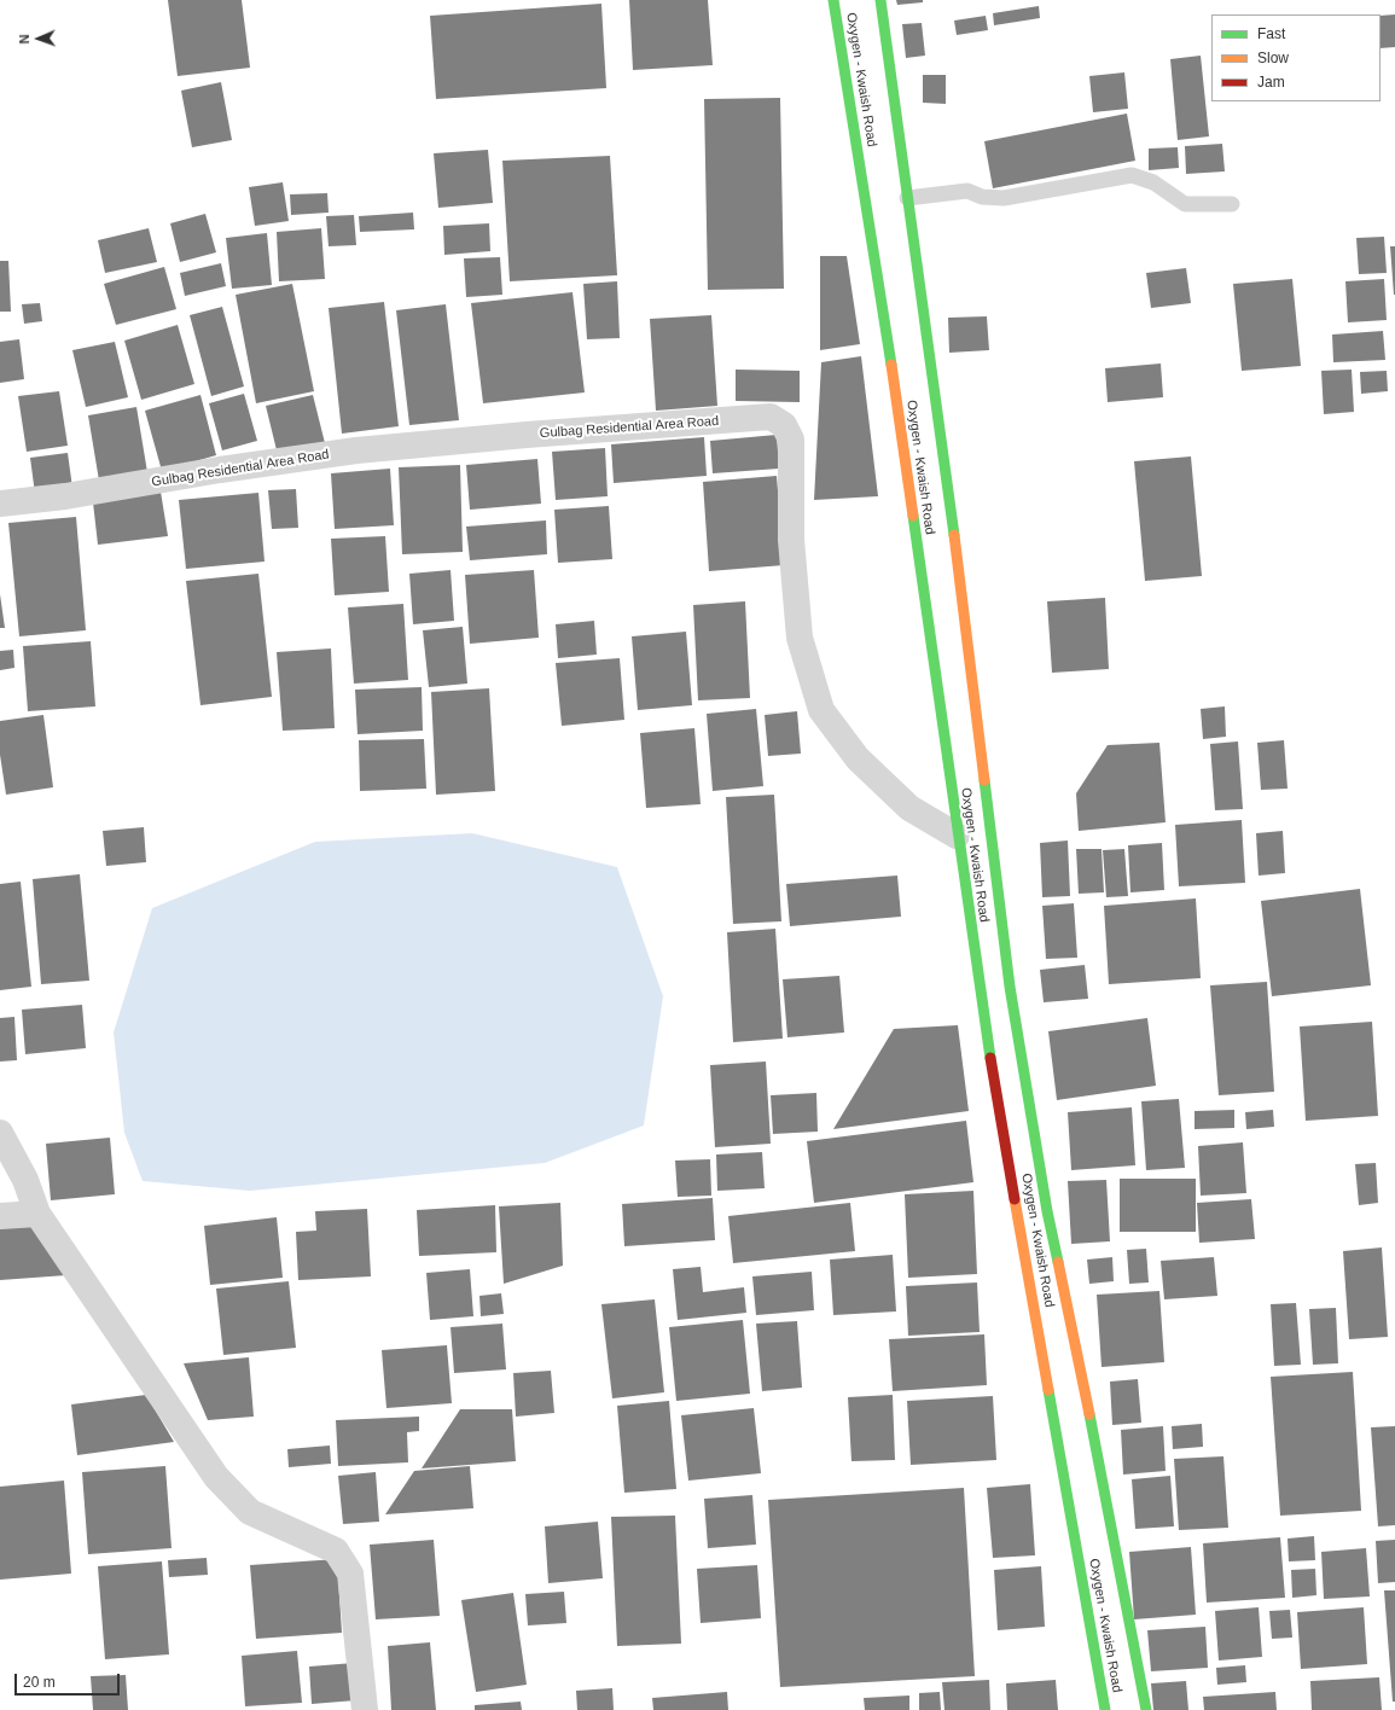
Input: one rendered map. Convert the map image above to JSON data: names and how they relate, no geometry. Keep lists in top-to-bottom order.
{
  "streets": {
    "main road": ["Oxygen - Kwaish Road"],
    "street": ["Gulbag Residential Area Road"]
  },
  "crossings": [
    ["Oxygen - Kwaish Road", "Gulbag Residential Area Road"]
  ],
  "legend": ["Fast", "Slow", "Jam"],
  "scale_bar": "20 m",
  "north": "left"
}
